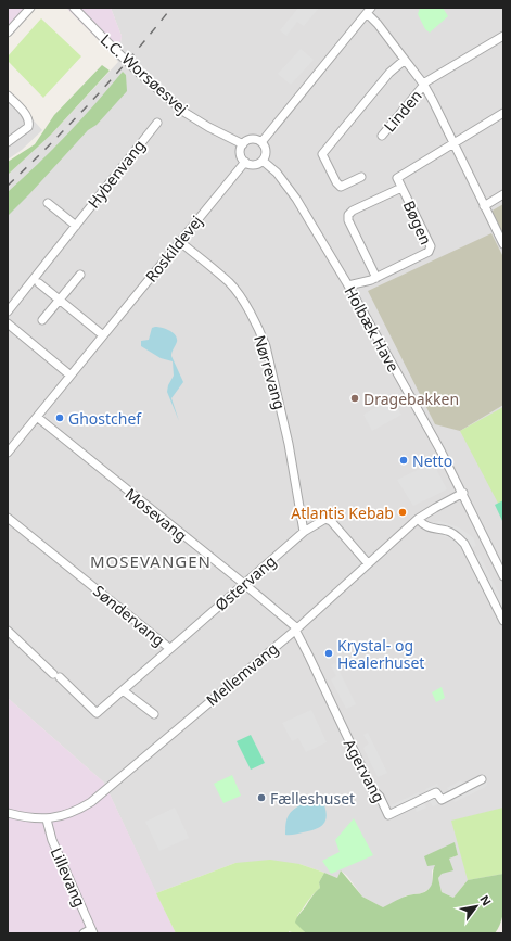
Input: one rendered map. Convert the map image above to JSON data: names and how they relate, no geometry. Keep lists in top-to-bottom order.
{
  "streets": {
    "street": [
      "L.C. Worsøesvej",
      "Linden",
      "Hybenvang",
      "Bøgen",
      "Roskildevej",
      "Holbæk Have",
      "Nørrevang",
      "Mosevang",
      "Østervang",
      "Søndervang",
      "Mellemvang",
      "Agervang",
      "Lillevang"
    ]
  },
  "crossings": [
    ["L.C. Worsøesvej", "Roskildevej"],
    ["L.C. Worsøesvej", "Holbæk Have"],
    ["Bøgen", "Holbæk Have"],
    ["Roskildevej", "Holbæk Have"],
    ["Roskildevej", "Nørrevang"],
    ["Roskildevej", "Mosevang"],
    ["Holbæk Have", "Mellemvang"],
    ["Nørrevang", "Østervang"],
    ["Mosevang", "Østervang"],
    ["Mosevang", "Mellemvang"],
    ["Mosevang", "Agervang"],
    ["Østervang", "Søndervang"],
    ["Østervang", "Mellemvang"],
    ["Mellemvang", "Agervang"],
    ["Mellemvang", "Lillevang"]
  ],
  "districts": ["MOSEVANGEN"],
  "places": [
    "Dragebakken",
    "Ghostchef",
    "Netto",
    "Atlantis Kebab",
    "Krystal- og Healerhuset",
    "Fælleshuset"
  ],
  "north": "top right"
}
